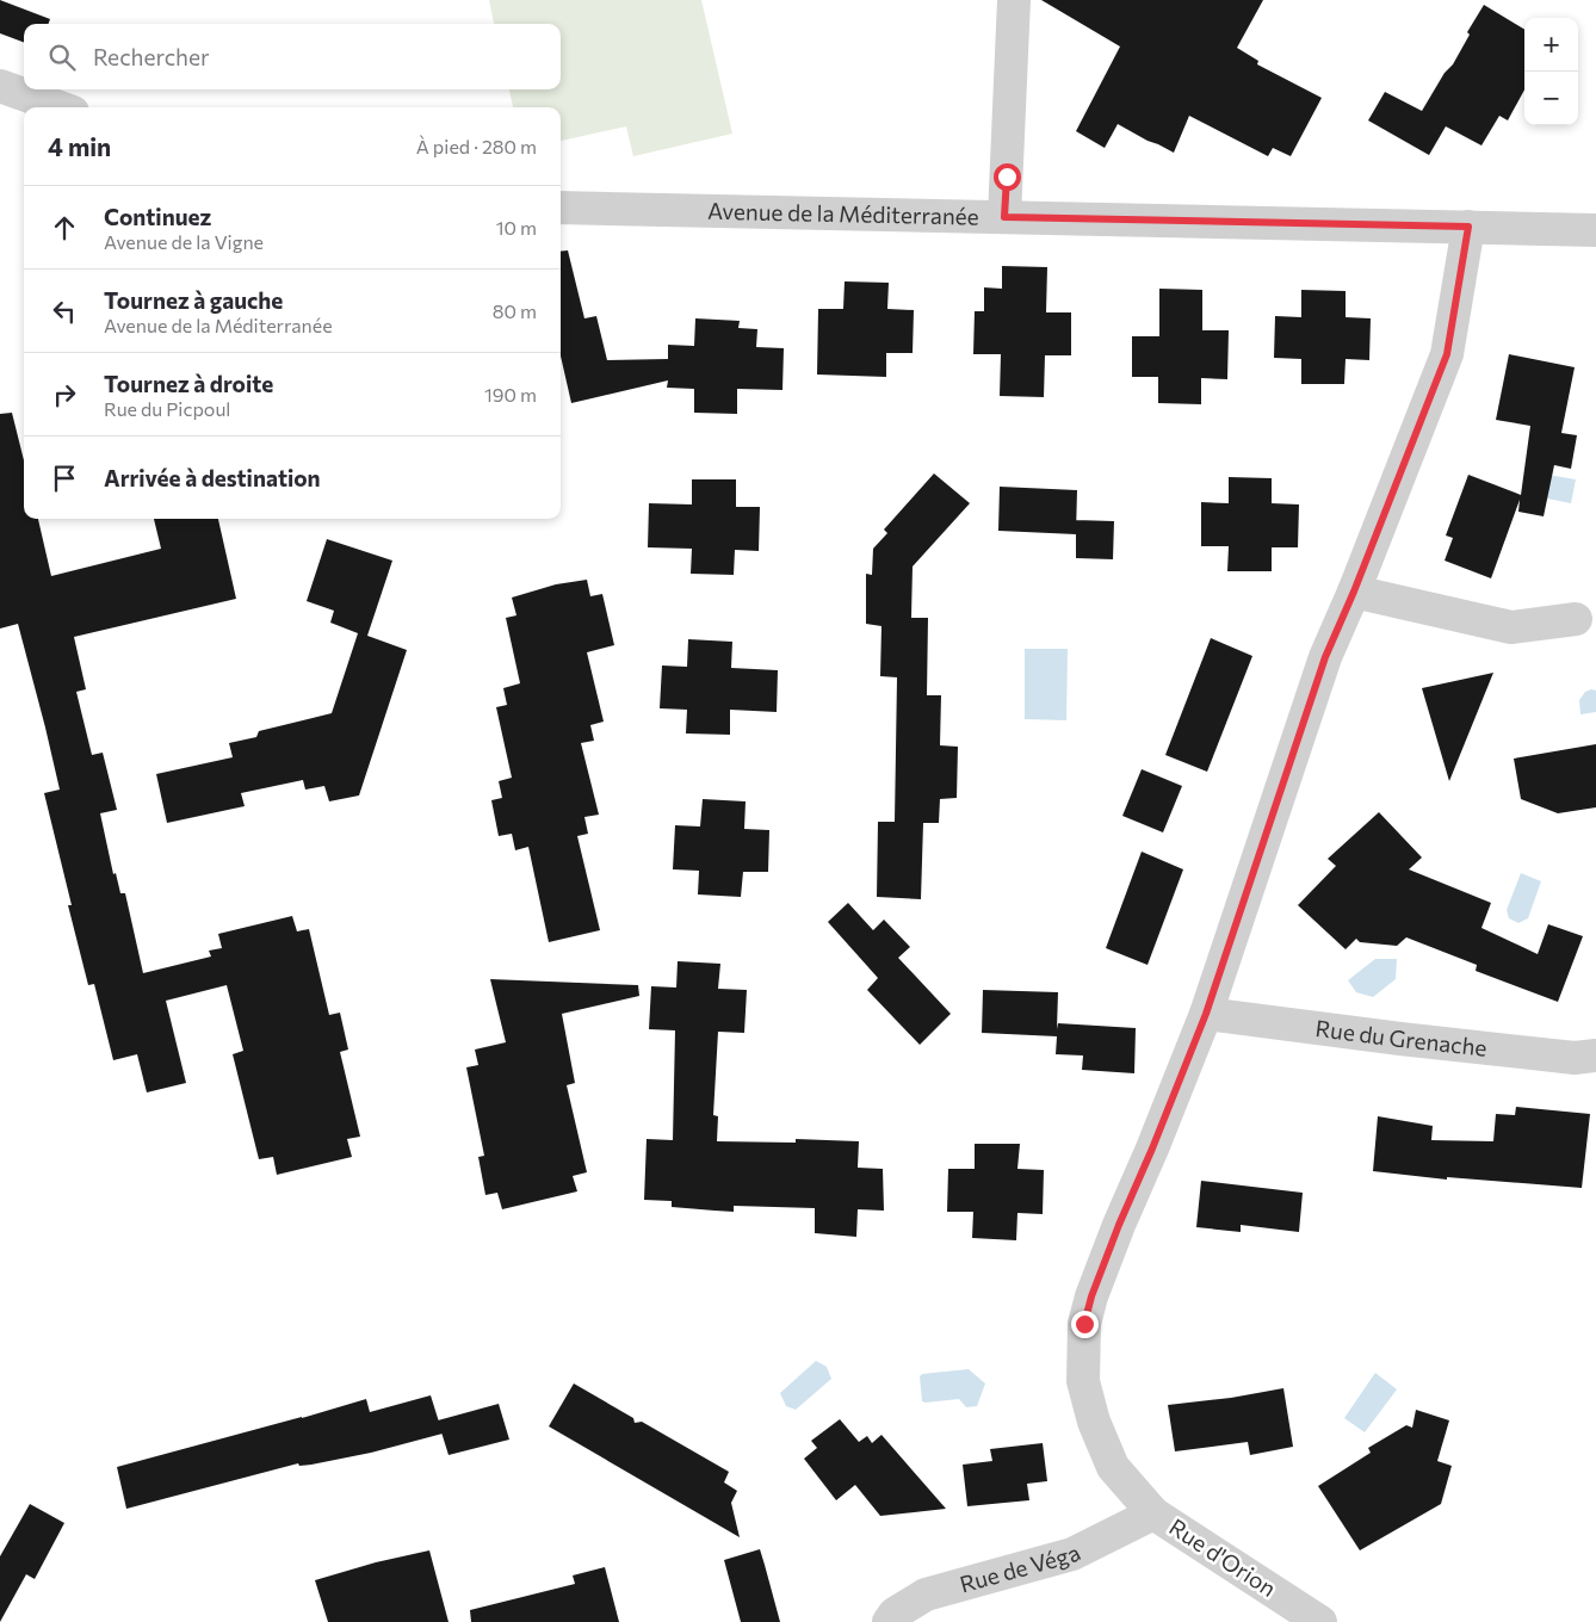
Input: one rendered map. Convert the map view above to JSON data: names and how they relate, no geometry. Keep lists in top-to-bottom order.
{
  "streets": {
    "street": [
      "Avenue de la Méditerranée",
      "Rue du Grenache",
      "Rue d'Orion",
      "Rue de Véga"
    ]
  },
  "crossings": [
    ["Avenue de la Méditerranée", "Rue d'Orion"],
    ["Rue du Grenache", "Rue d'Orion"],
    ["Rue d'Orion", "Rue de Véga"]
  ],
  "page": {
    "map_buttons": ["+", "−"],
    "search": "Rechercher",
    "heading": ["4 min", "À pied · 280 m"],
    "list": [
      ["Continuez", "Avenue de la Vigne", "10 m"],
      ["Tournez à gauche", "Avenue de la Méditerranée", "80 m"],
      ["Tournez à droite", "Rue du Picpoul", "190 m"],
      "Arrivée à destination"
    ]
  }
}
